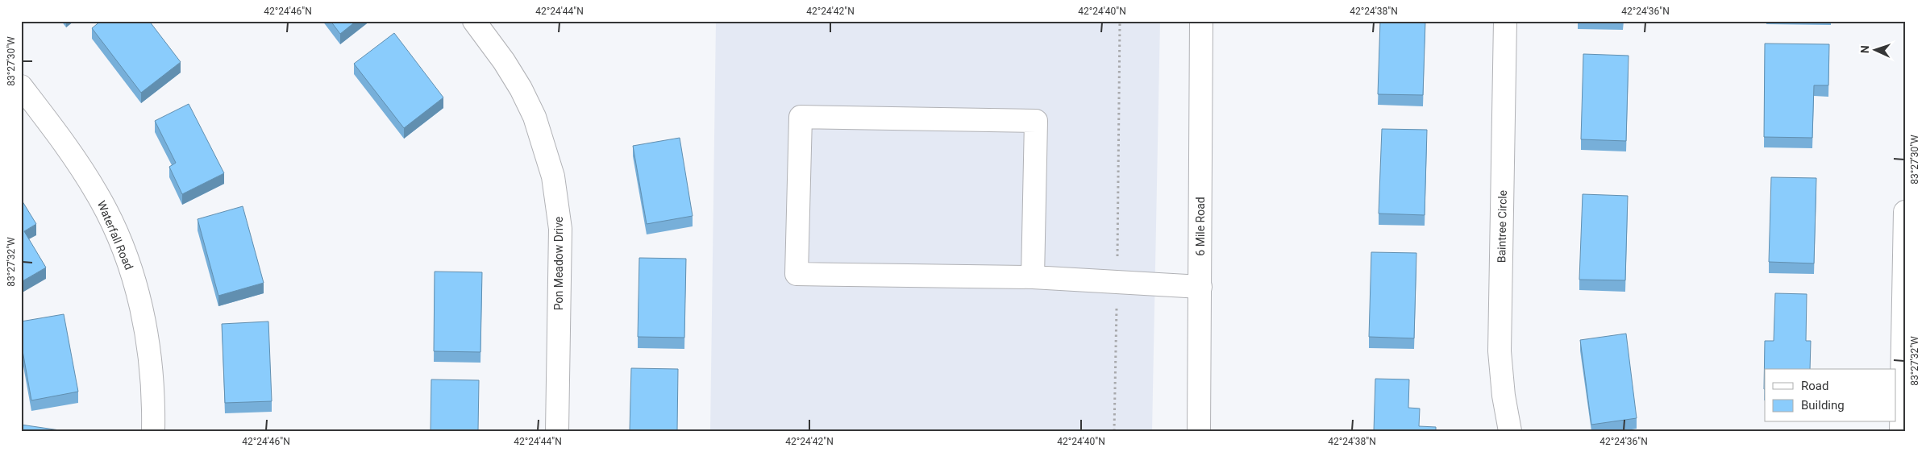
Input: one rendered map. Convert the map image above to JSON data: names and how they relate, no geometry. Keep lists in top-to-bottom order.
{
  "streets": {
    "street": [
      "6 Mile Road",
      "Baintree Circle",
      "Waterfall Road",
      "Pon Meadow Drive"
    ]
  },
  "legend": ["Road", "Building"],
  "north": "left",
  "coordinates": [
    "42°24'46\"N",
    "42°24'44\"N",
    "42°24'42\"N",
    "42°24'40\"N",
    "42°24'38\"N",
    "42°24'36\"N",
    "83°27'30\"W",
    "83°27'32\"W"
  ]
}
